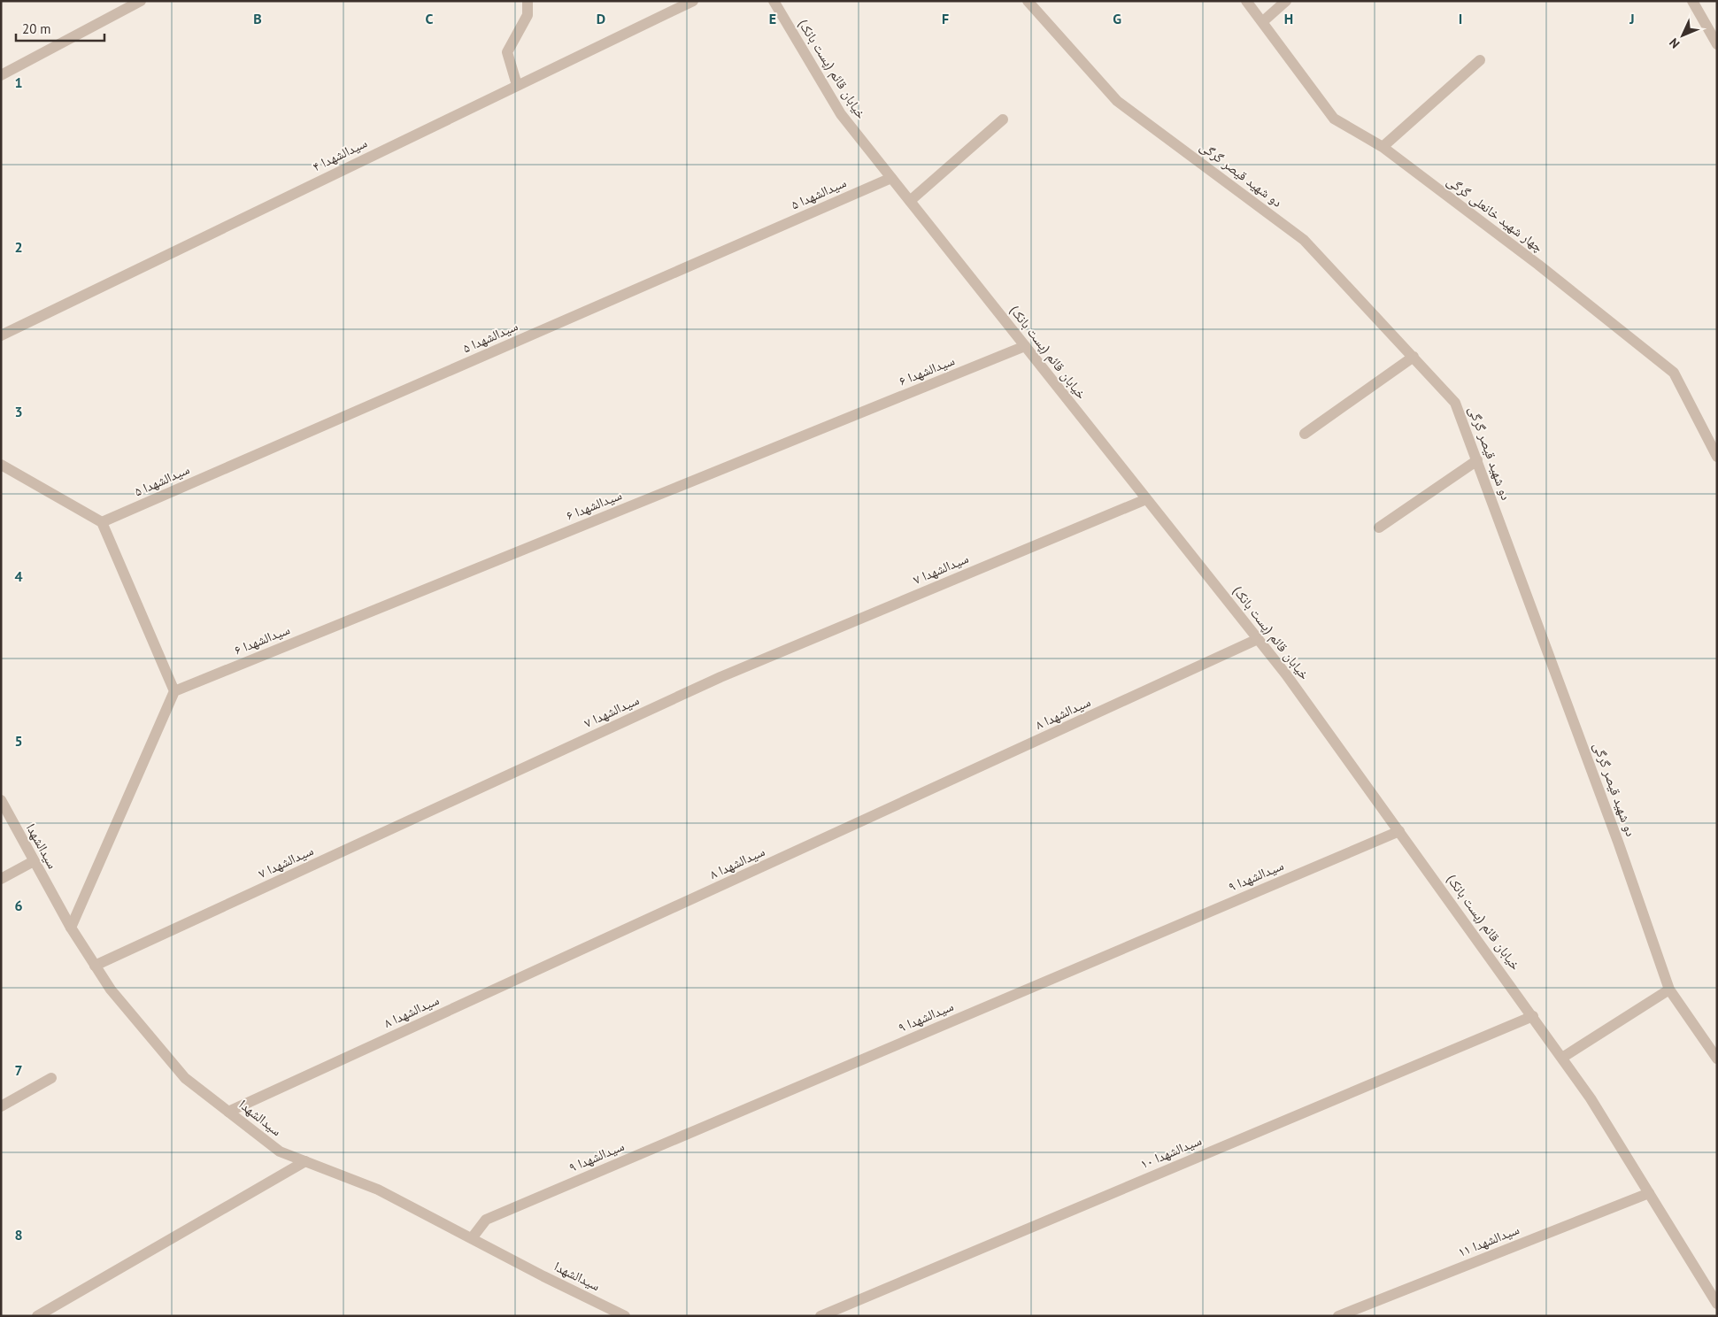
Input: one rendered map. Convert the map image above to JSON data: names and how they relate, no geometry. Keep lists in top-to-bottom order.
{
  "streets": {
    "street": [
      "خیابان قائم (پست بانک)",
      "سیدالشهدا ۴",
      "دو شهید قیصر گرگی",
      "سیدالشهدا ۵",
      "چهار شهید خانعلی گرگی",
      "سیدالشهدا ۶",
      "سیدالشهدا ۷",
      "سیدالشهدا ۸",
      "سیدالشهدا",
      "سیدالشهدا ۹",
      "سیدالشهدا ۱۰",
      "سیدالشهدا ۱۱"
    ]
  },
  "crossings": [
    ["خیابان قائم (پست بانک)", "سیدالشهدا ۵"],
    ["خیابان قائم (پست بانک)", "سیدالشهدا ۶"],
    ["خیابان قائم (پست بانک)", "سیدالشهدا ۷"],
    ["خیابان قائم (پست بانک)", "سیدالشهدا ۸"],
    ["خیابان قائم (پست بانک)", "سیدالشهدا ۹"],
    ["خیابان قائم (پست بانک)", "سیدالشهدا ۱۰"],
    ["خیابان قائم (پست بانک)", "سیدالشهدا ۱۱"],
    ["سیدالشهدا ۷", "سیدالشهدا"],
    ["سیدالشهدا ۸", "سیدالشهدا"],
    ["سیدالشهدا", "سیدالشهدا ۹"]
  ],
  "scale_bar": "20 m",
  "north": "bottom left",
  "grid": {
    "columns": [
      "B",
      "C",
      "D",
      "E",
      "F",
      "G",
      "H",
      "I",
      "J"
    ],
    "rows": [
      "1",
      "2",
      "3",
      "4",
      "5",
      "6",
      "7",
      "8"
    ]
  }
}
